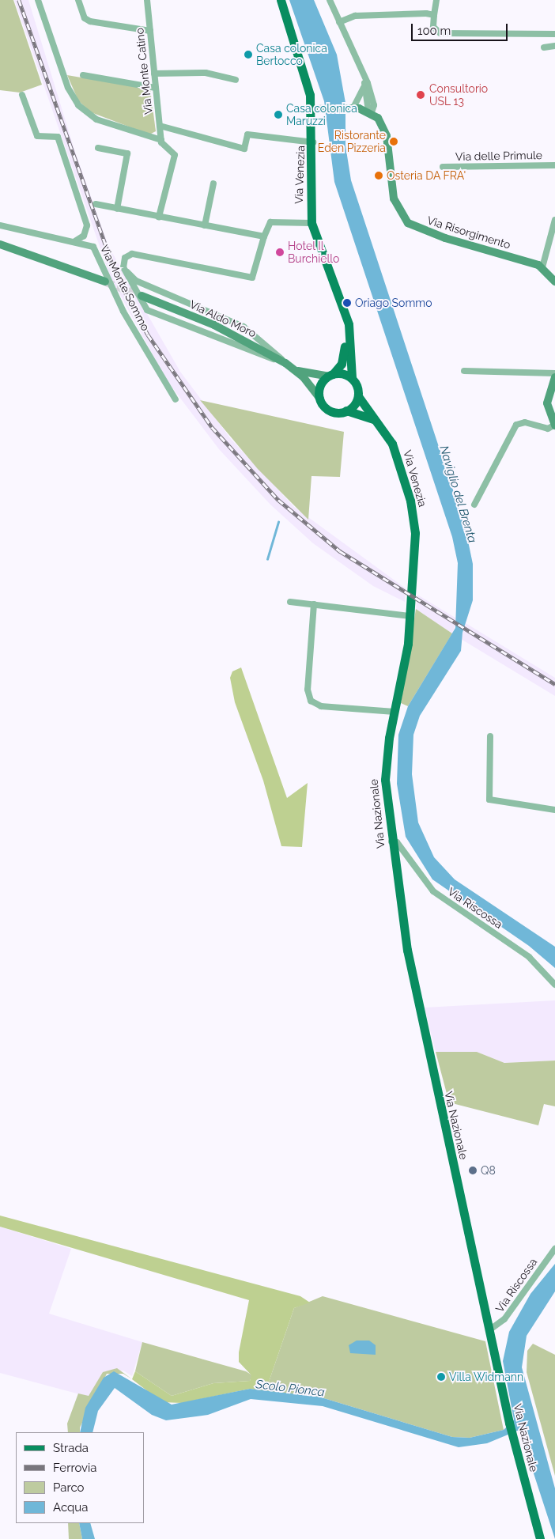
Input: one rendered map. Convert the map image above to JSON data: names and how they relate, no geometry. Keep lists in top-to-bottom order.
{
  "streets": {
    "main road": ["Via Venezia", "Via Nazionale"],
    "street": [
      "Via Monte Catino",
      "Via delle Primule",
      "Via Risorgimento",
      "Via Monte Sommo",
      "Via Aldo Moro",
      "Via Riscossa"
    ]
  },
  "crossings": [
    ["Via Venezia", "Via Aldo Moro"],
    ["Via Venezia", "Via Nazionale"],
    ["Via Monte Sommo", "Via Aldo Moro"],
    ["Via Nazionale", "Via Riscossa"]
  ],
  "water": ["Naviglio del Brenta", "Scolo Pionca"],
  "places": [
    "Casa colonica Bertocco",
    "Consultorio USL 13",
    "Casa colonica Maruzzi",
    "Ristorante Eden Pizzeria",
    "Osteria DA FRA'",
    "Hotel Il Burchiello",
    "Oriago Sommo",
    "Q8",
    "Villa Widmann"
  ],
  "legend": [
    "Strada",
    "Ferrovia",
    "Parco",
    "Acqua"
  ],
  "scale_bar": "100 m"
}
